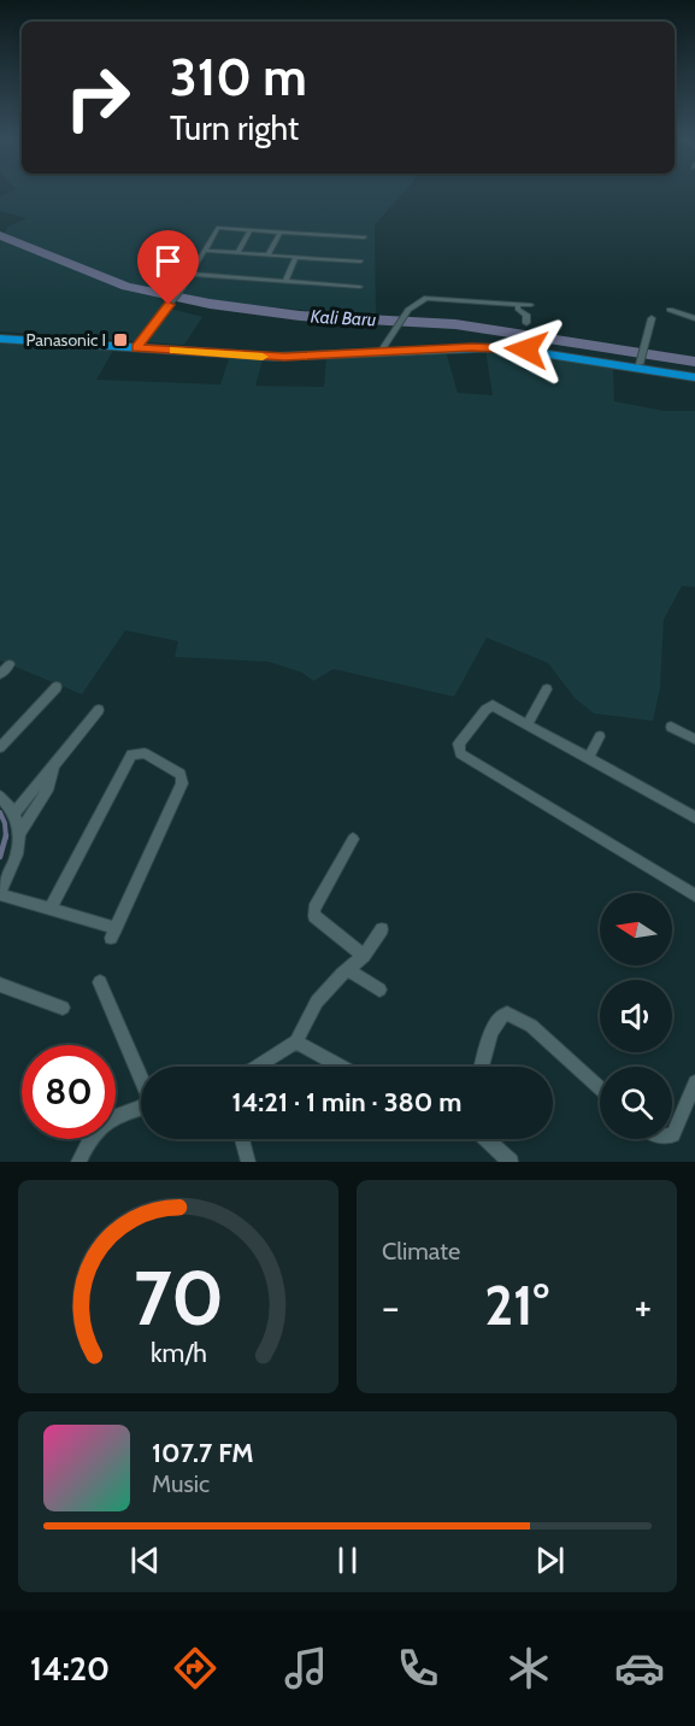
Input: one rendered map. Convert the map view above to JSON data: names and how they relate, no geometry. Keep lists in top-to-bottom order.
{
  "water": ["Kali Baru"],
  "places": {
    "transit": ["Panasonic I"]
  },
  "north": "left",
  "page": {
    "turn": ["310 m", "Turn right"],
    "limit": "80",
    "trip": "14:21 · 1 min · 380 m",
    "tile": "Climate",
    "heat": ["−", "21°", "+"],
    "song": ["107.7 FM", "Music"],
    "tabs": "14:20",
    "gauge": ["70", "km/h"]
  }
}
